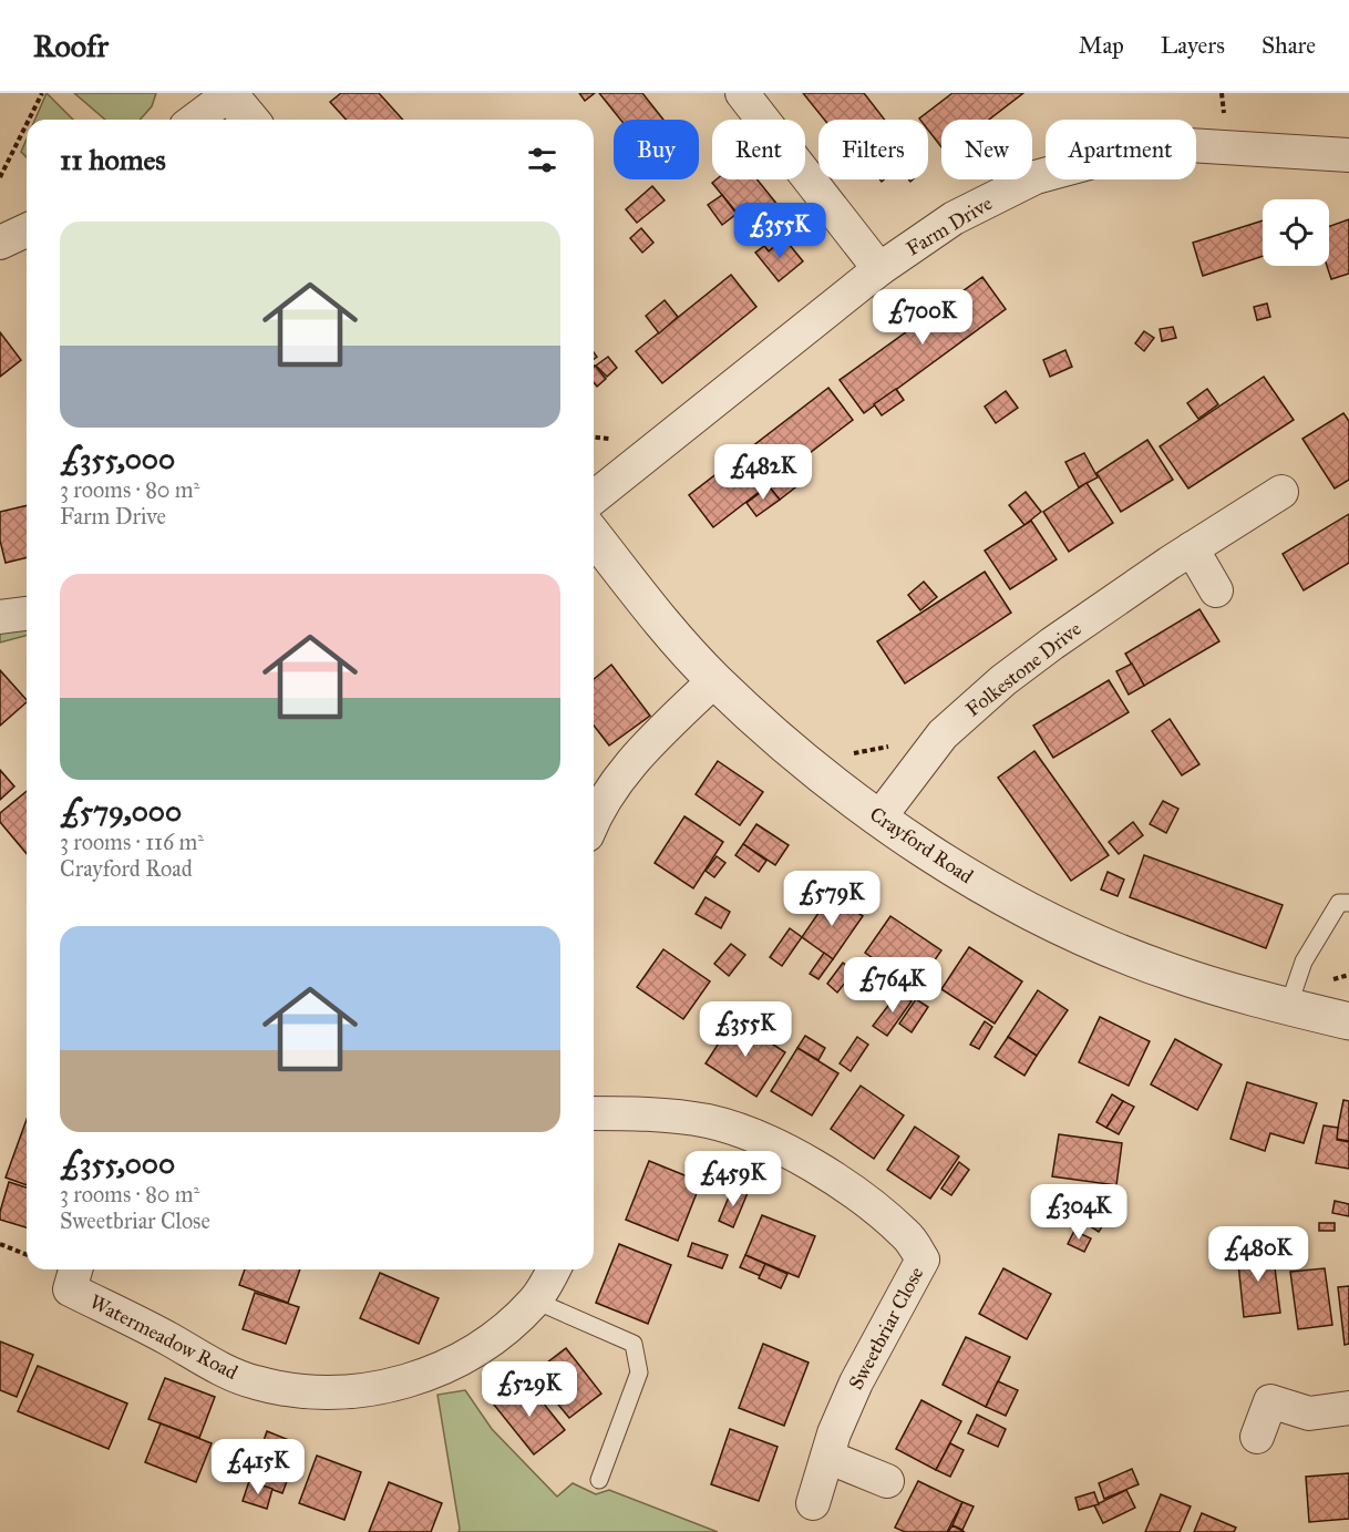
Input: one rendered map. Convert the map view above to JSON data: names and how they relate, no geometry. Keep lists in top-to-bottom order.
{
  "streets": {
    "street": [
      "Farm Drive",
      "Folkestone Drive",
      "Crayford Road",
      "Sweetbriar Close",
      "Watermeadow Road"
    ]
  },
  "crossings": [
    ["Folkestone Drive", "Crayford Road"]
  ],
  "page": {
    "header": "Roofr",
    "nav": ["Map", "Layers", "Share"],
    "chip": [
      "Buy",
      "Rent",
      "Filters",
      "New",
      "Apartment"
    ],
    "heading": "11 homes",
    "list": [
      {
        "name": "£355,000",
        "note": "3 rooms · 80 m² · Farm Drive"
      },
      {
        "name": "£579,000",
        "note": "3 rooms · 116 m² · Crayford Road"
      },
      {
        "name": "£355,000",
        "note": "3 rooms · 80 m² · Sweetbriar Close"
      }
    ],
    "price": [
      "£355K",
      "£700K",
      "£482K",
      "£579K",
      "£764K",
      "£355K",
      "£459K",
      "£304K",
      "£480K",
      "£529K",
      "£415K"
    ]
  }
}
